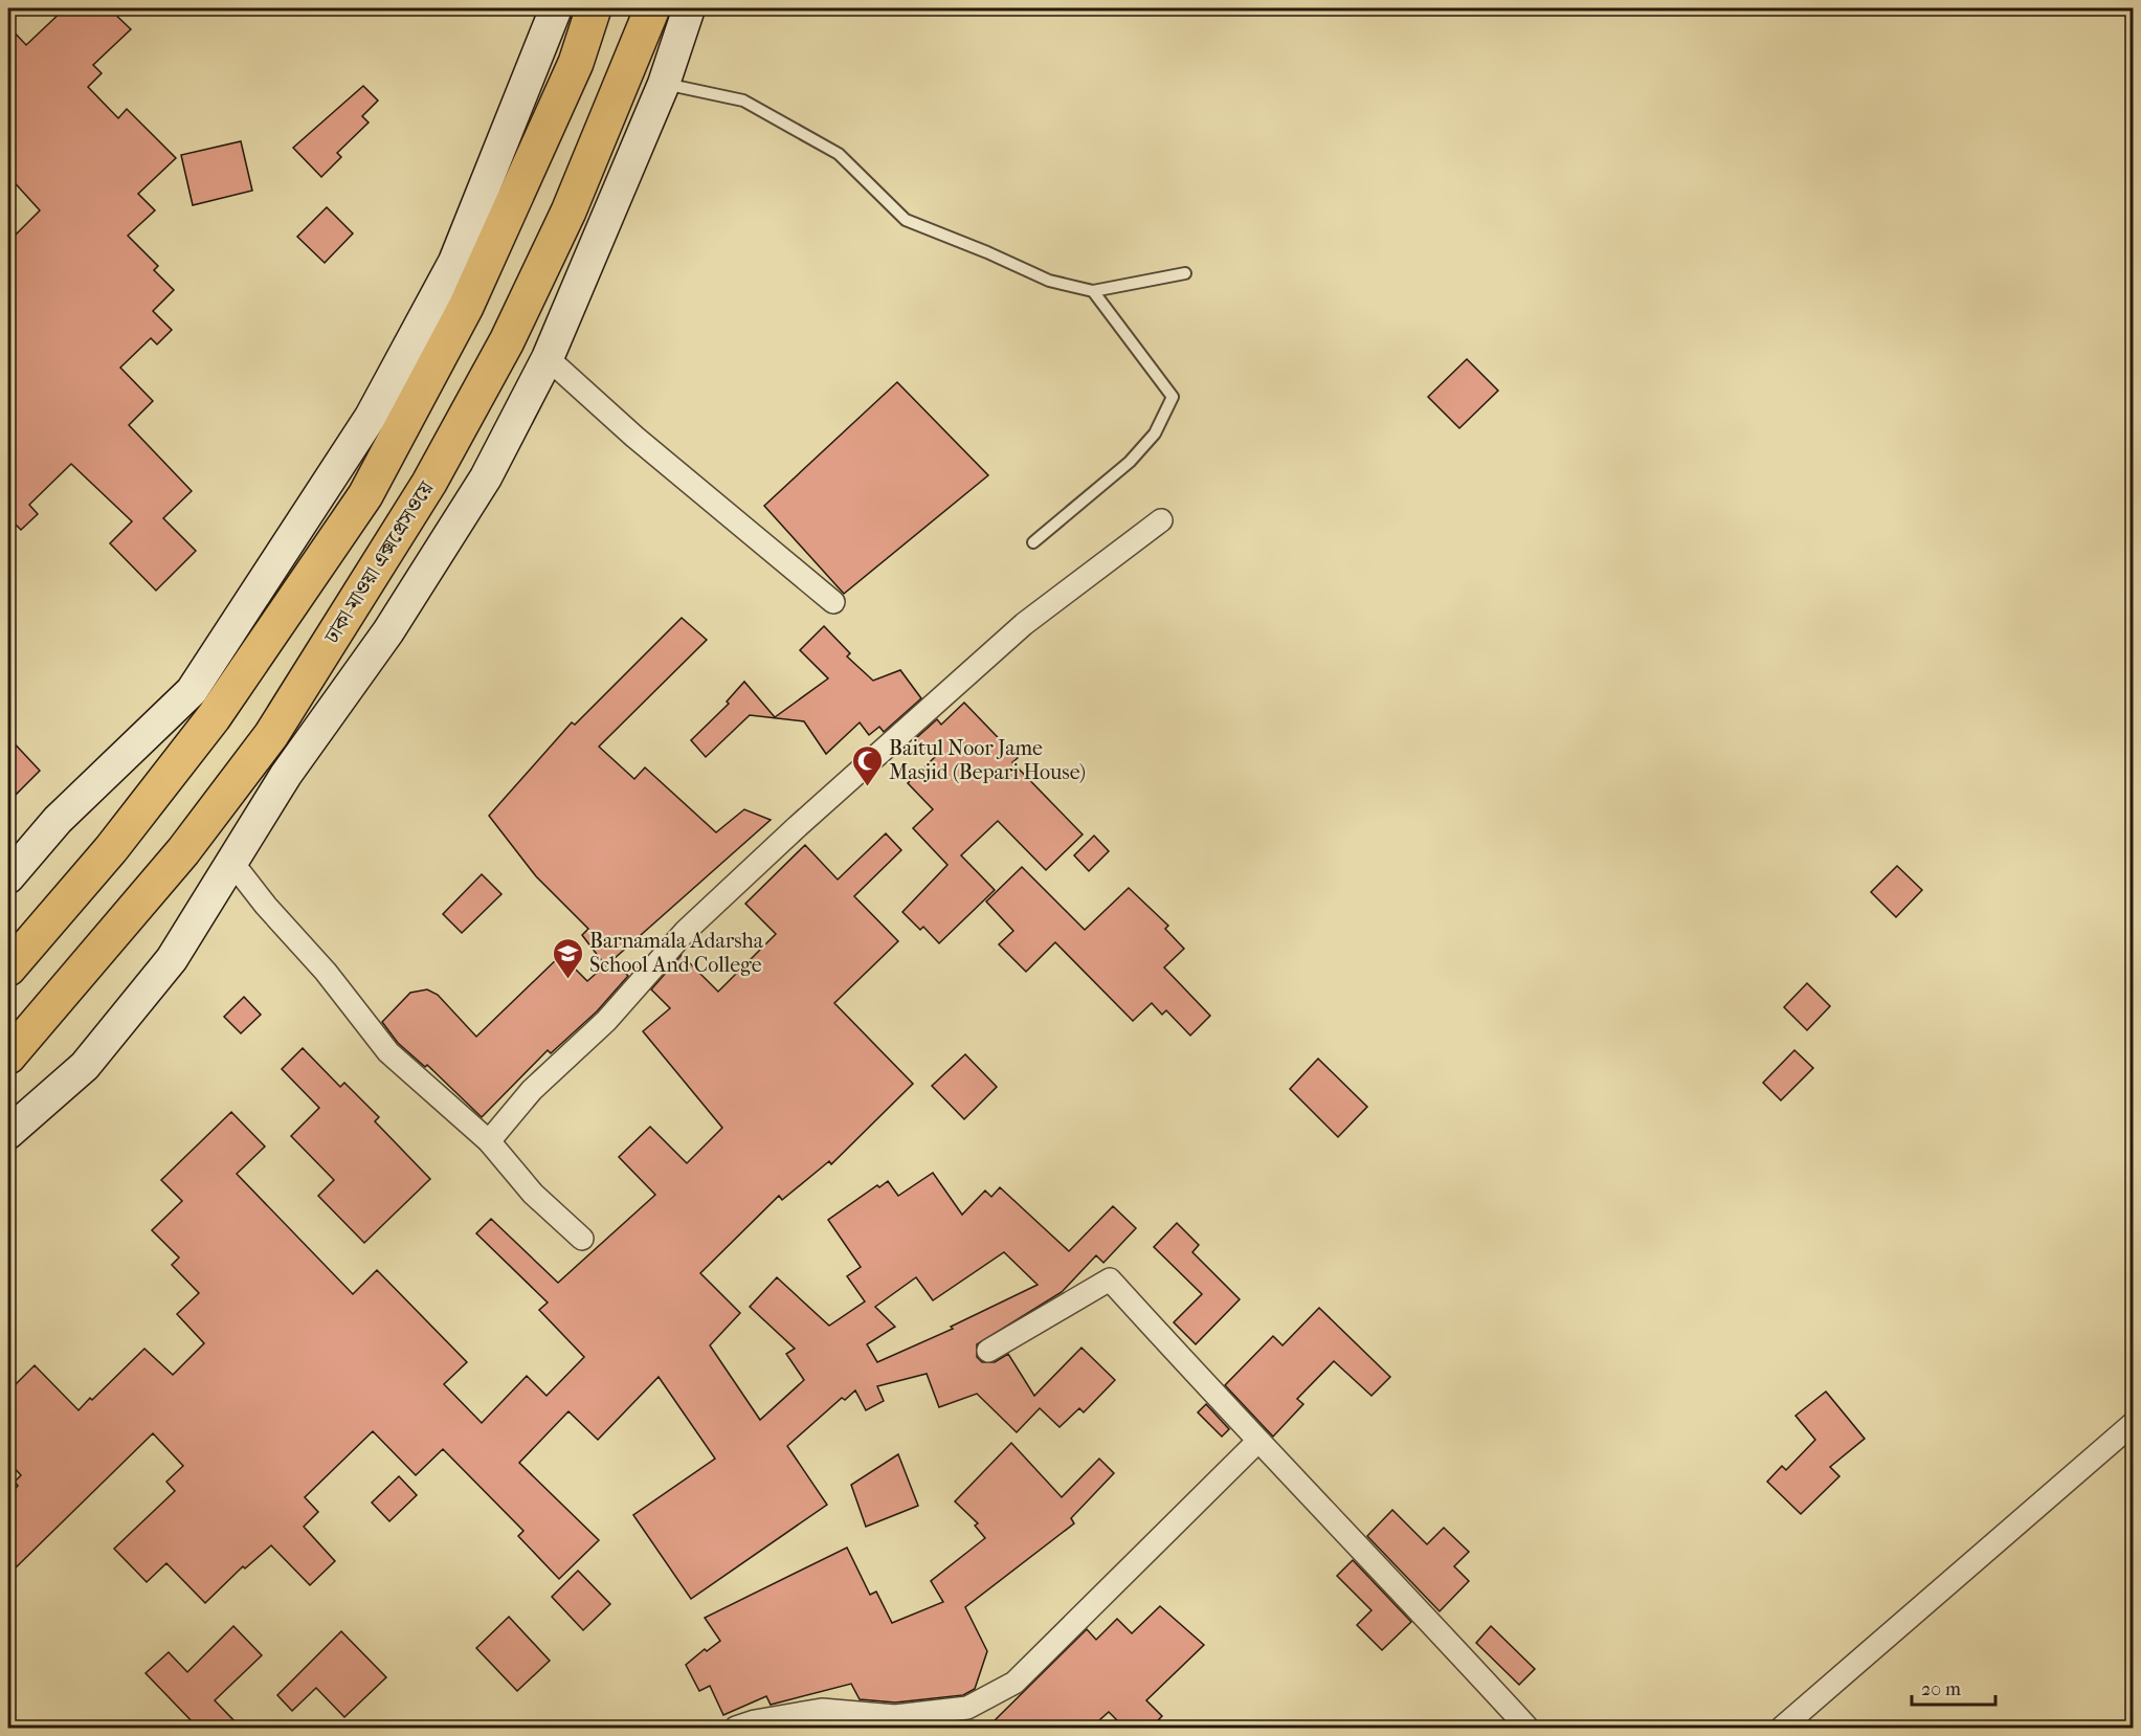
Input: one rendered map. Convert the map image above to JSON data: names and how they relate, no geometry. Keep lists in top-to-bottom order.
{
  "streets": {
    "highway": ["ঢাকা-মাওয়া এক্সপ্রেসওয়ে"]
  },
  "places": {
    "mosque": ["Baitul Noor Jame Masjid (Bepari House)"],
    "school or university": ["Barnamala Adarsha School And College"]
  },
  "scale_bar": "20 m"
}
